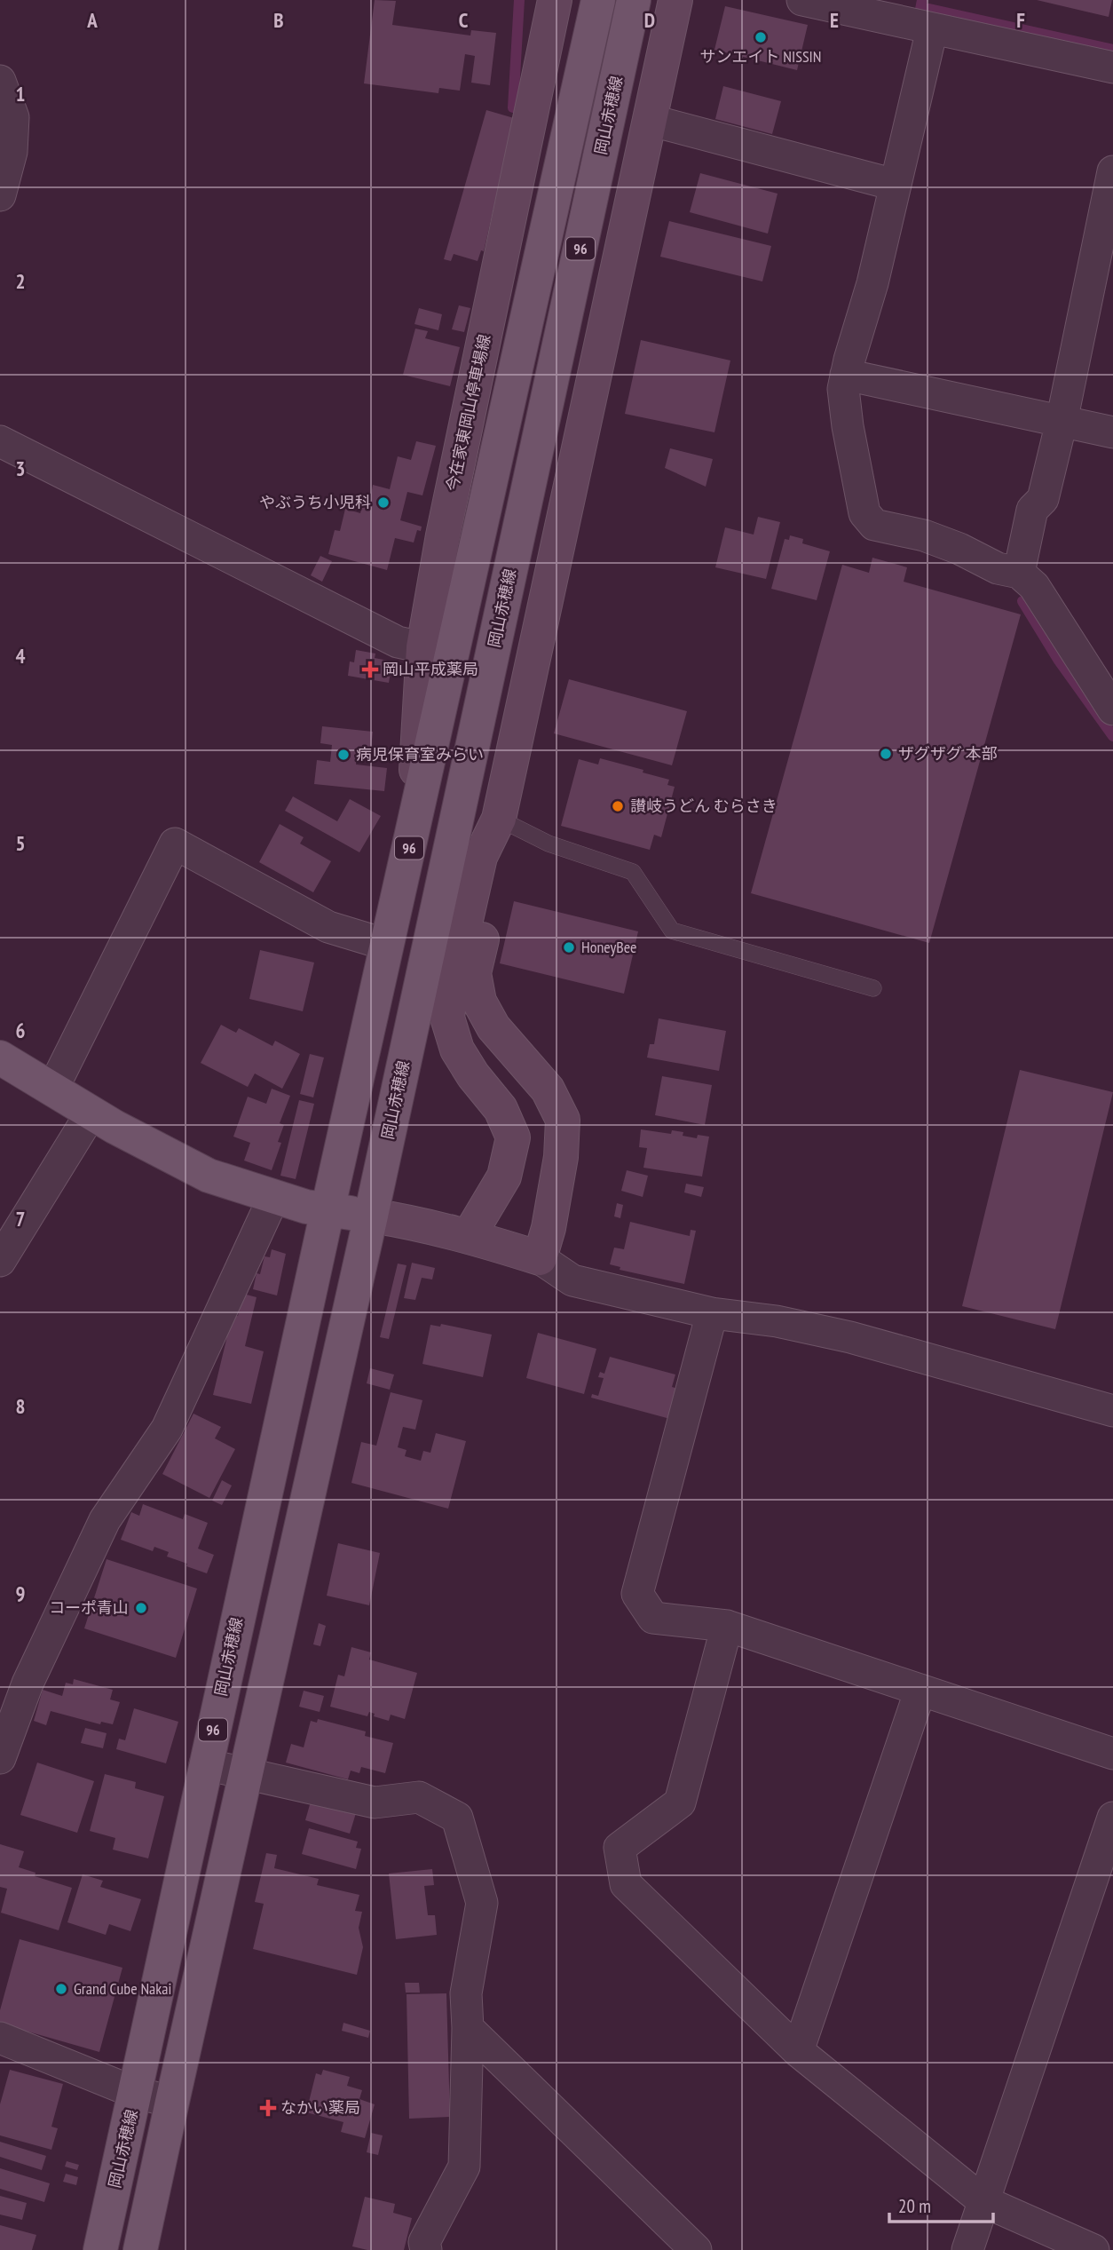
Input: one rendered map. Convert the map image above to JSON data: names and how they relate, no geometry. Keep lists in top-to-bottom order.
{
  "streets": {
    "main road": ["岡山赤穂線", "96"],
    "street": ["今在家東岡山停車場線"]
  },
  "crossings": [
    ["岡山赤穂線", "今在家東岡山停車場線"]
  ],
  "places": {
    "other": [
      "サンエイト NISSIN",
      "やぶうち小児科",
      "ザグザグ 本部",
      "病児保育室みらい",
      "讃岐うどん むらさき",
      "HoneyBee",
      "コーポ青山",
      "Grand Cube Nakai"
    ],
    "health": ["岡山平成薬局", "なかい薬局"]
  },
  "scale_bar": "20 m",
  "grid": {
    "columns": [
      "A",
      "B",
      "C",
      "D",
      "E",
      "F"
    ],
    "rows": [
      "1",
      "2",
      "3",
      "4",
      "5",
      "6",
      "7",
      "8",
      "9"
    ]
  }
}
